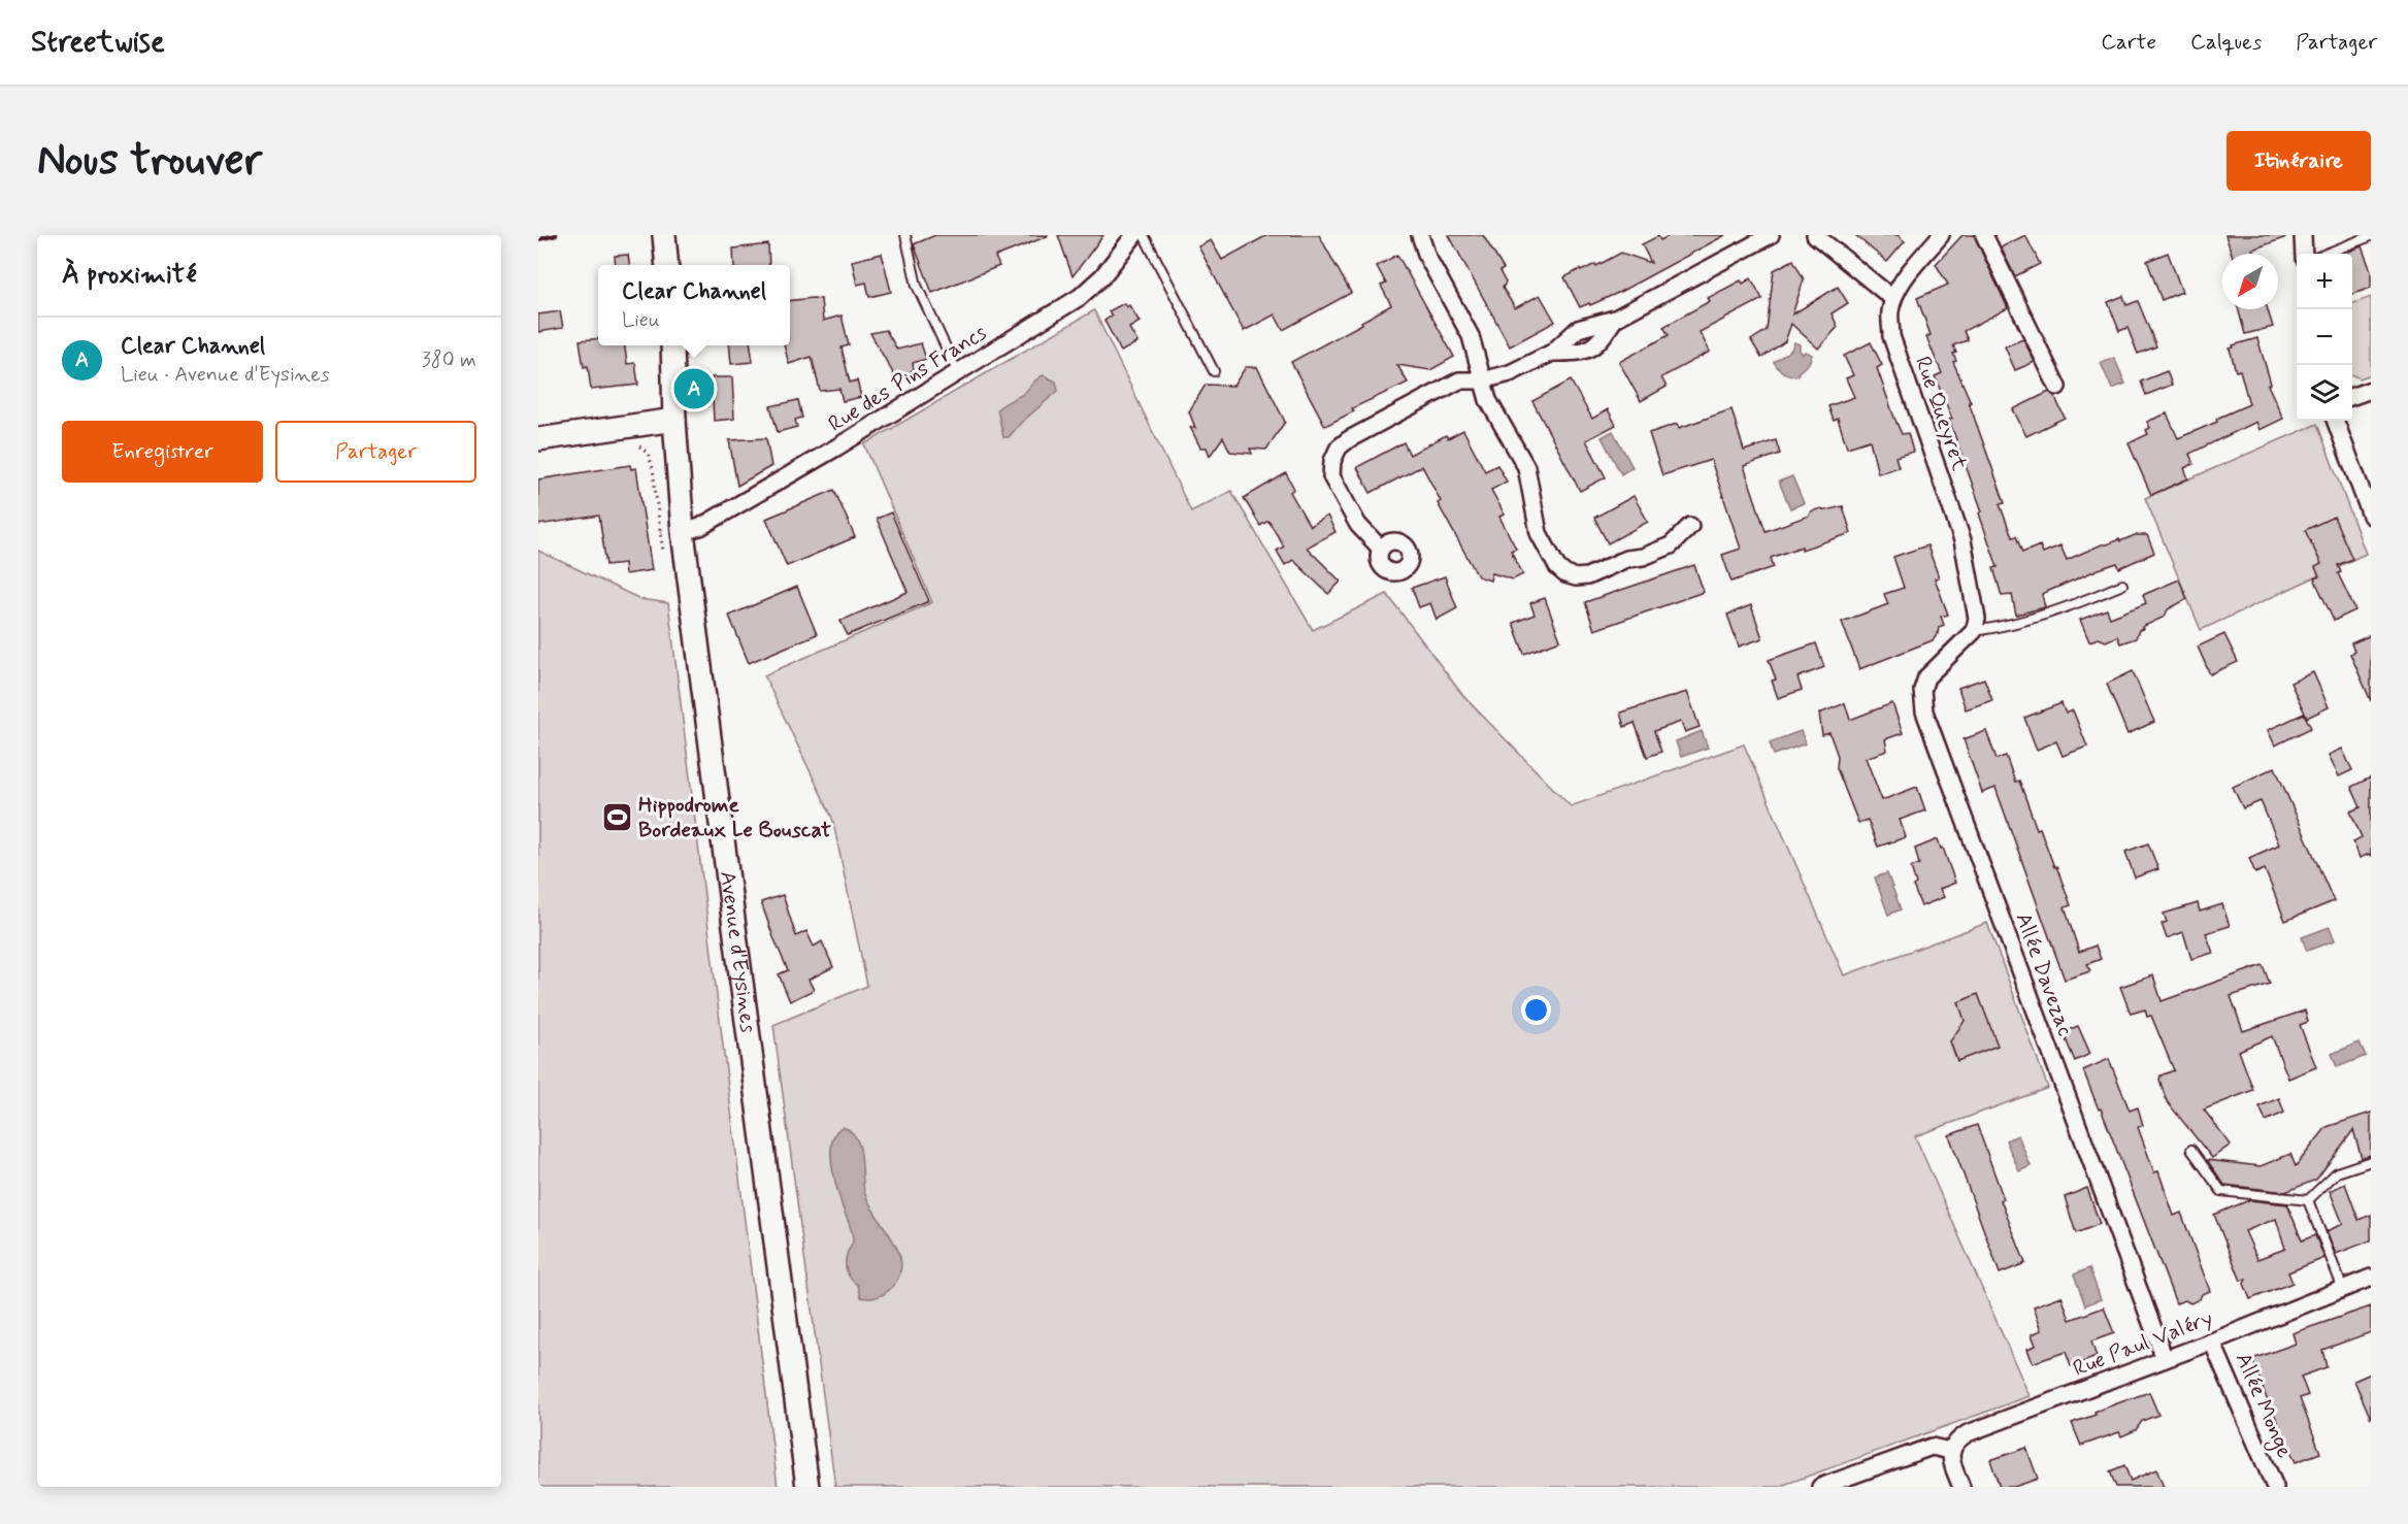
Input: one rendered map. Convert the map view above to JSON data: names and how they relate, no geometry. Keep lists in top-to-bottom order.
{
  "streets": {
    "street": [
      "Rue des Pins Francs",
      "Rue Queyret",
      "Avenue d'Eysines",
      "Allée Davezac",
      "Rue Paul Valéry",
      "Allée Monge"
    ]
  },
  "crossings": [
    ["Rue des Pins Francs", "Avenue d'Eysines"],
    ["Rue Queyret", "Allée Davezac"],
    ["Allée Davezac", "Rue Paul Valéry"],
    ["Rue Paul Valéry", "Allée Monge"]
  ],
  "places": {
    "sports": ["Hippodrome Bordeaux Le Bouscat"]
  },
  "north": "bottom left",
  "page": {
    "header": "Streetwise",
    "nav": ["Carte", "Calques", "Partager"],
    "buttons": [
      "Itinéraire",
      ["Enregistrer", "Partager"]
    ],
    "title": "Nous trouver",
    "heading": "À proximité",
    "map_buttons": ["+", "−"],
    "popup": ["Clear Channel", "Lieu"],
    "list": [
      {
        "mark": "A",
        "name": "Clear Channel",
        "note": "Lieu · Avenue d'Eysines",
        "value": "380 m"
      }
    ],
    "pins": "A"
  }
}
